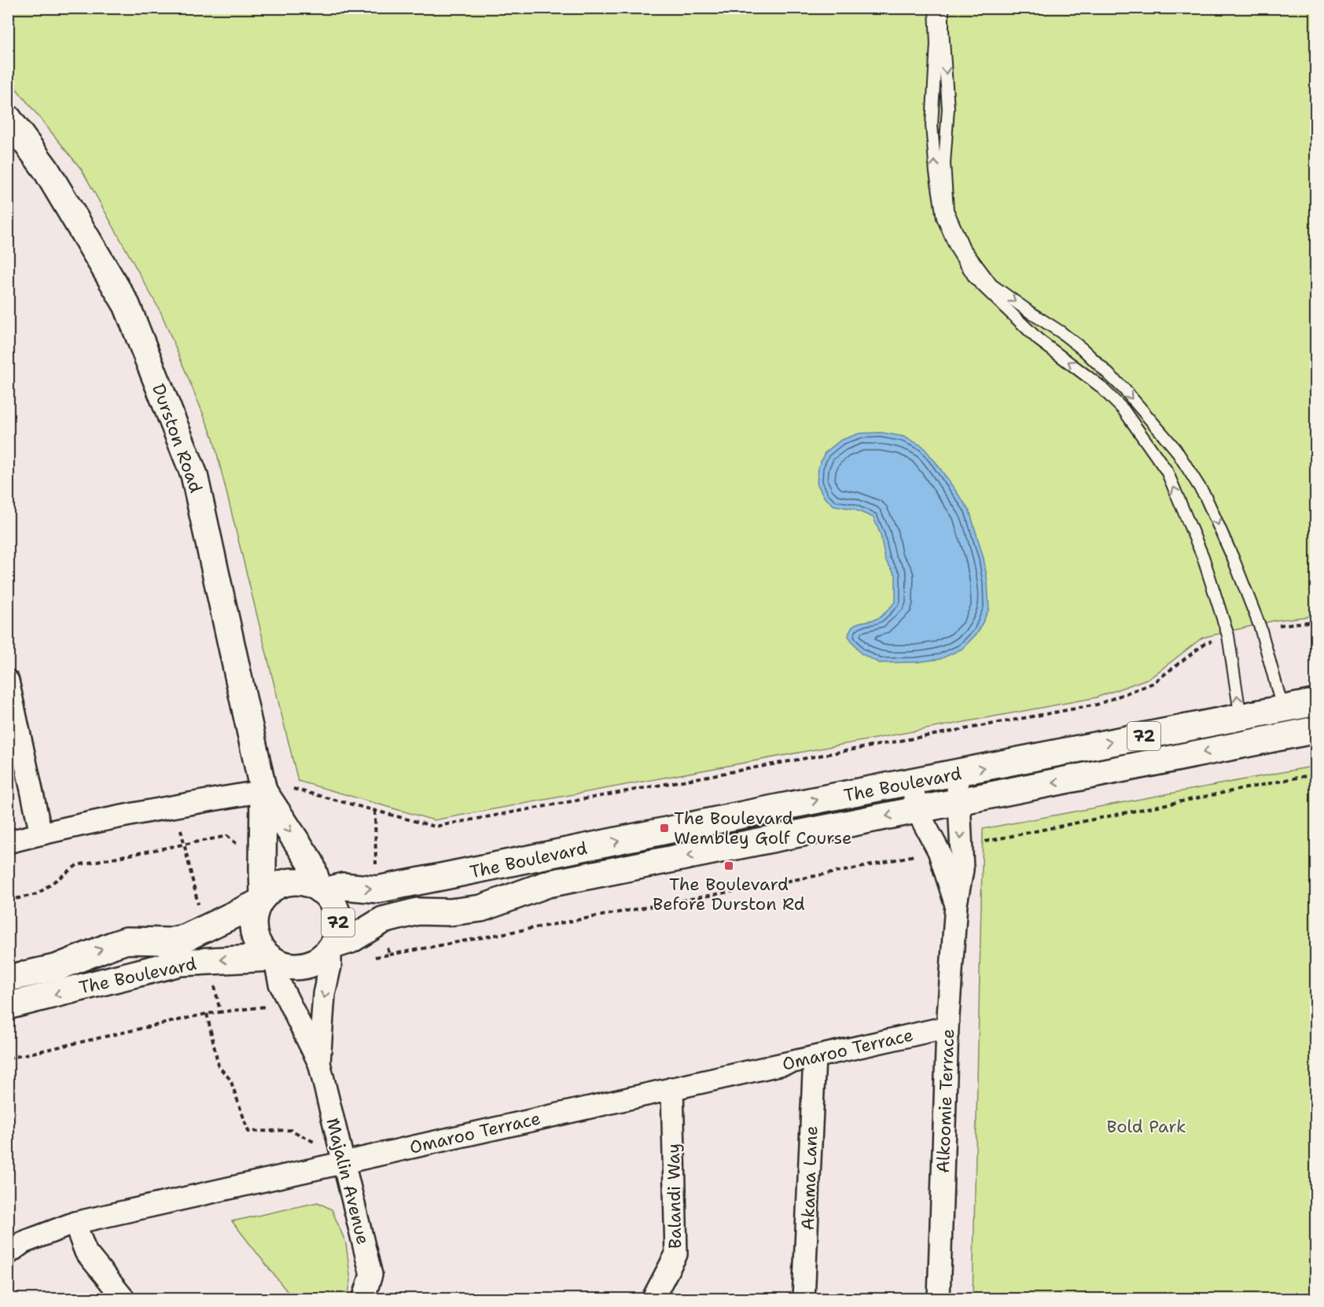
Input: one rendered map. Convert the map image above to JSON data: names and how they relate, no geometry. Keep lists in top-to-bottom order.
{
  "streets": {
    "main road": ["Durston Road", "72", "The Boulevard"],
    "street": [
      "Omaroo Terrace",
      "Alkoomie Terrace",
      "Akama Lane",
      "Majalin Avenue",
      "Balandi Way"
    ]
  },
  "crossings": [
    ["Durston Road", "72"],
    ["Durston Road", "The Boulevard"],
    ["Durston Road", "Majalin Avenue"],
    ["72", "The Boulevard"],
    ["72", "Majalin Avenue"],
    ["The Boulevard", "Alkoomie Terrace"],
    ["The Boulevard", "Majalin Avenue"],
    ["Omaroo Terrace", "Alkoomie Terrace"],
    ["Omaroo Terrace", "Akama Lane"],
    ["Omaroo Terrace", "Majalin Avenue"],
    ["Omaroo Terrace", "Balandi Way"]
  ],
  "parks": ["Bold Park"],
  "places": {
    "transit": ["The Boulevard Wembley Golf Course", "The Boulevard Before Durston Rd"]
  }
}
